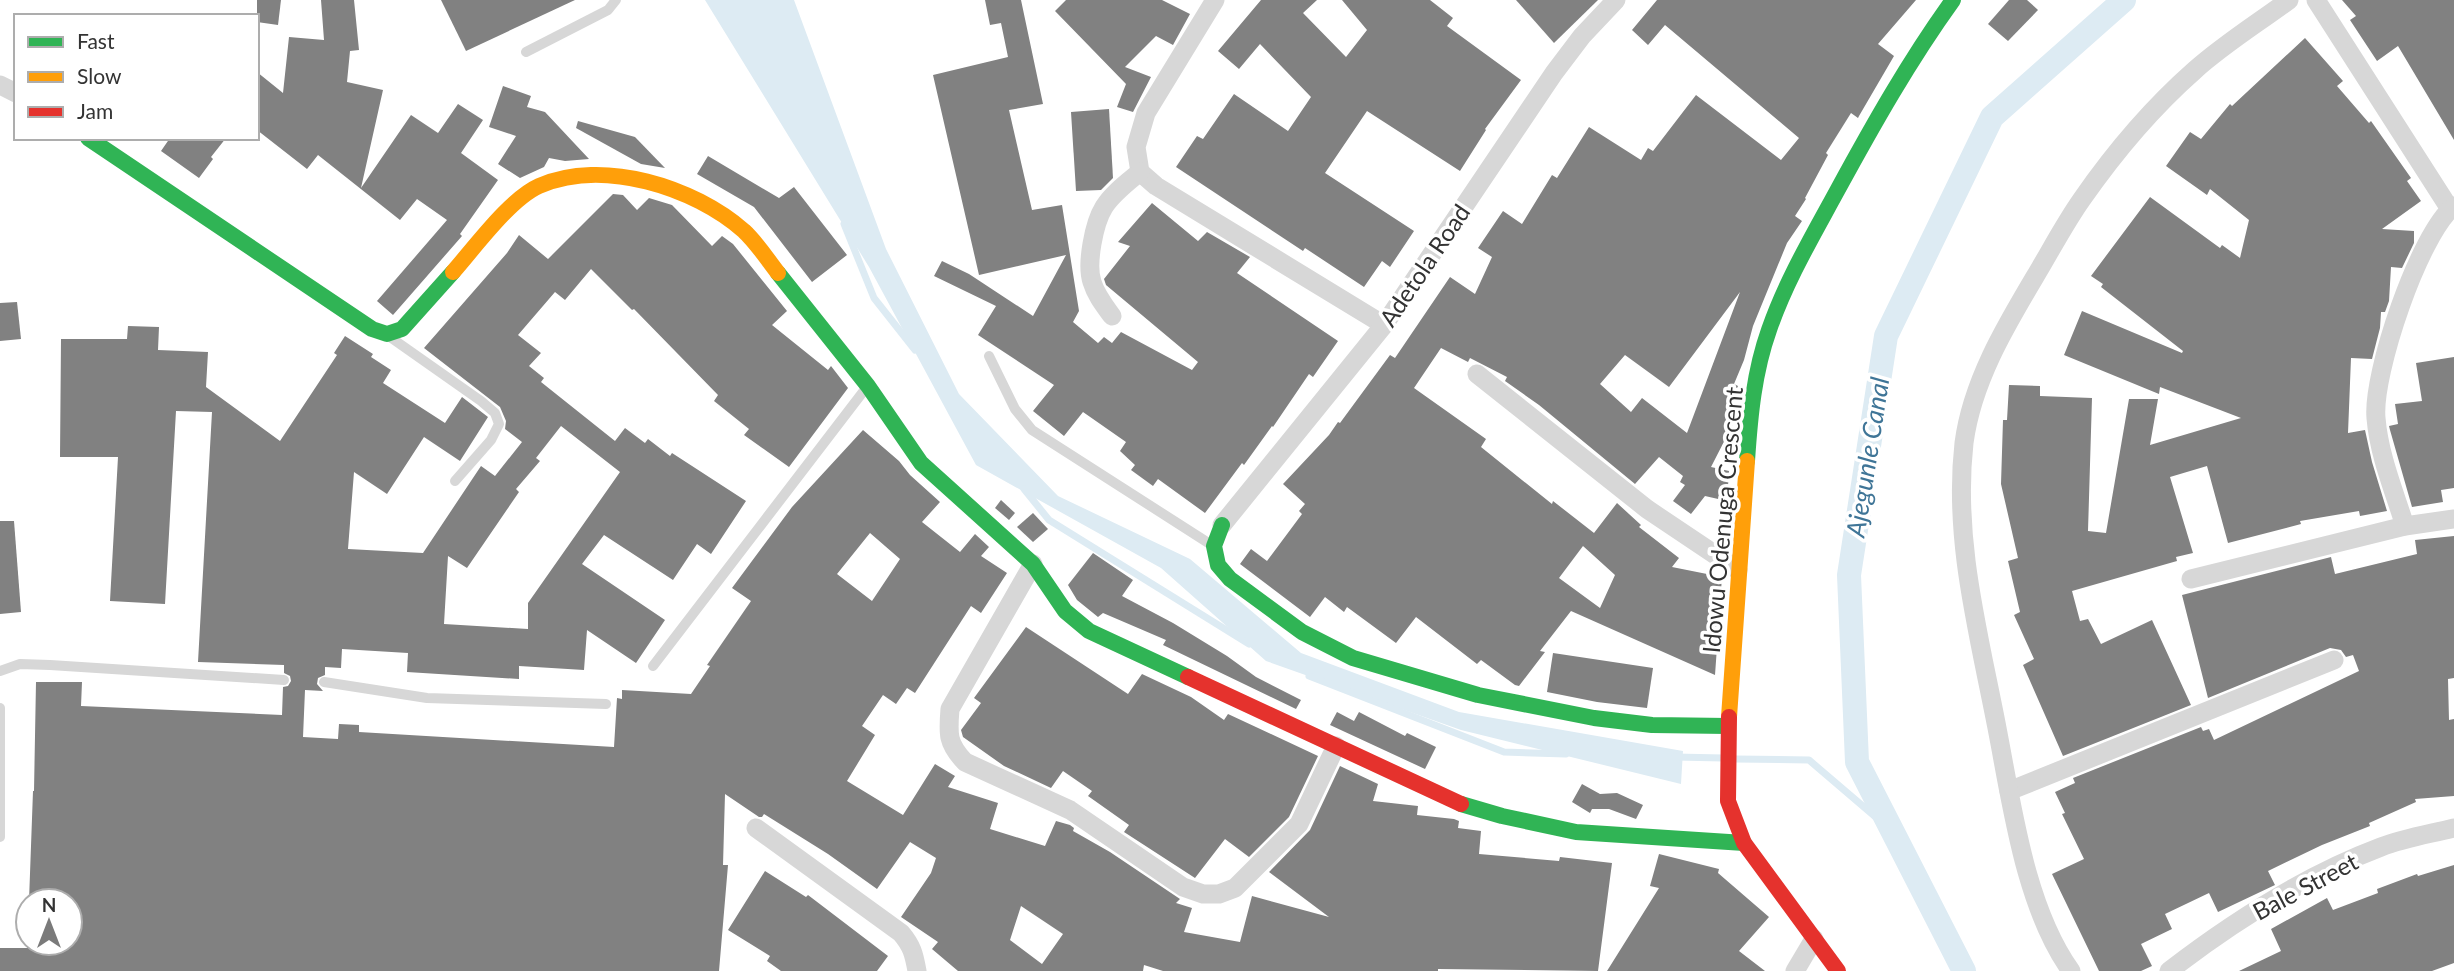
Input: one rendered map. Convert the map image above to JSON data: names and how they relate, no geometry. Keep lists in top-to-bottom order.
{
  "streets": {
    "street": ["Adetola Road", "Idowu Odenuga Crescent", "Bale Street"]
  },
  "water": ["Ajegunle Canal"],
  "legend": ["Fast", "Slow", "Jam"],
  "north": "top"
}
